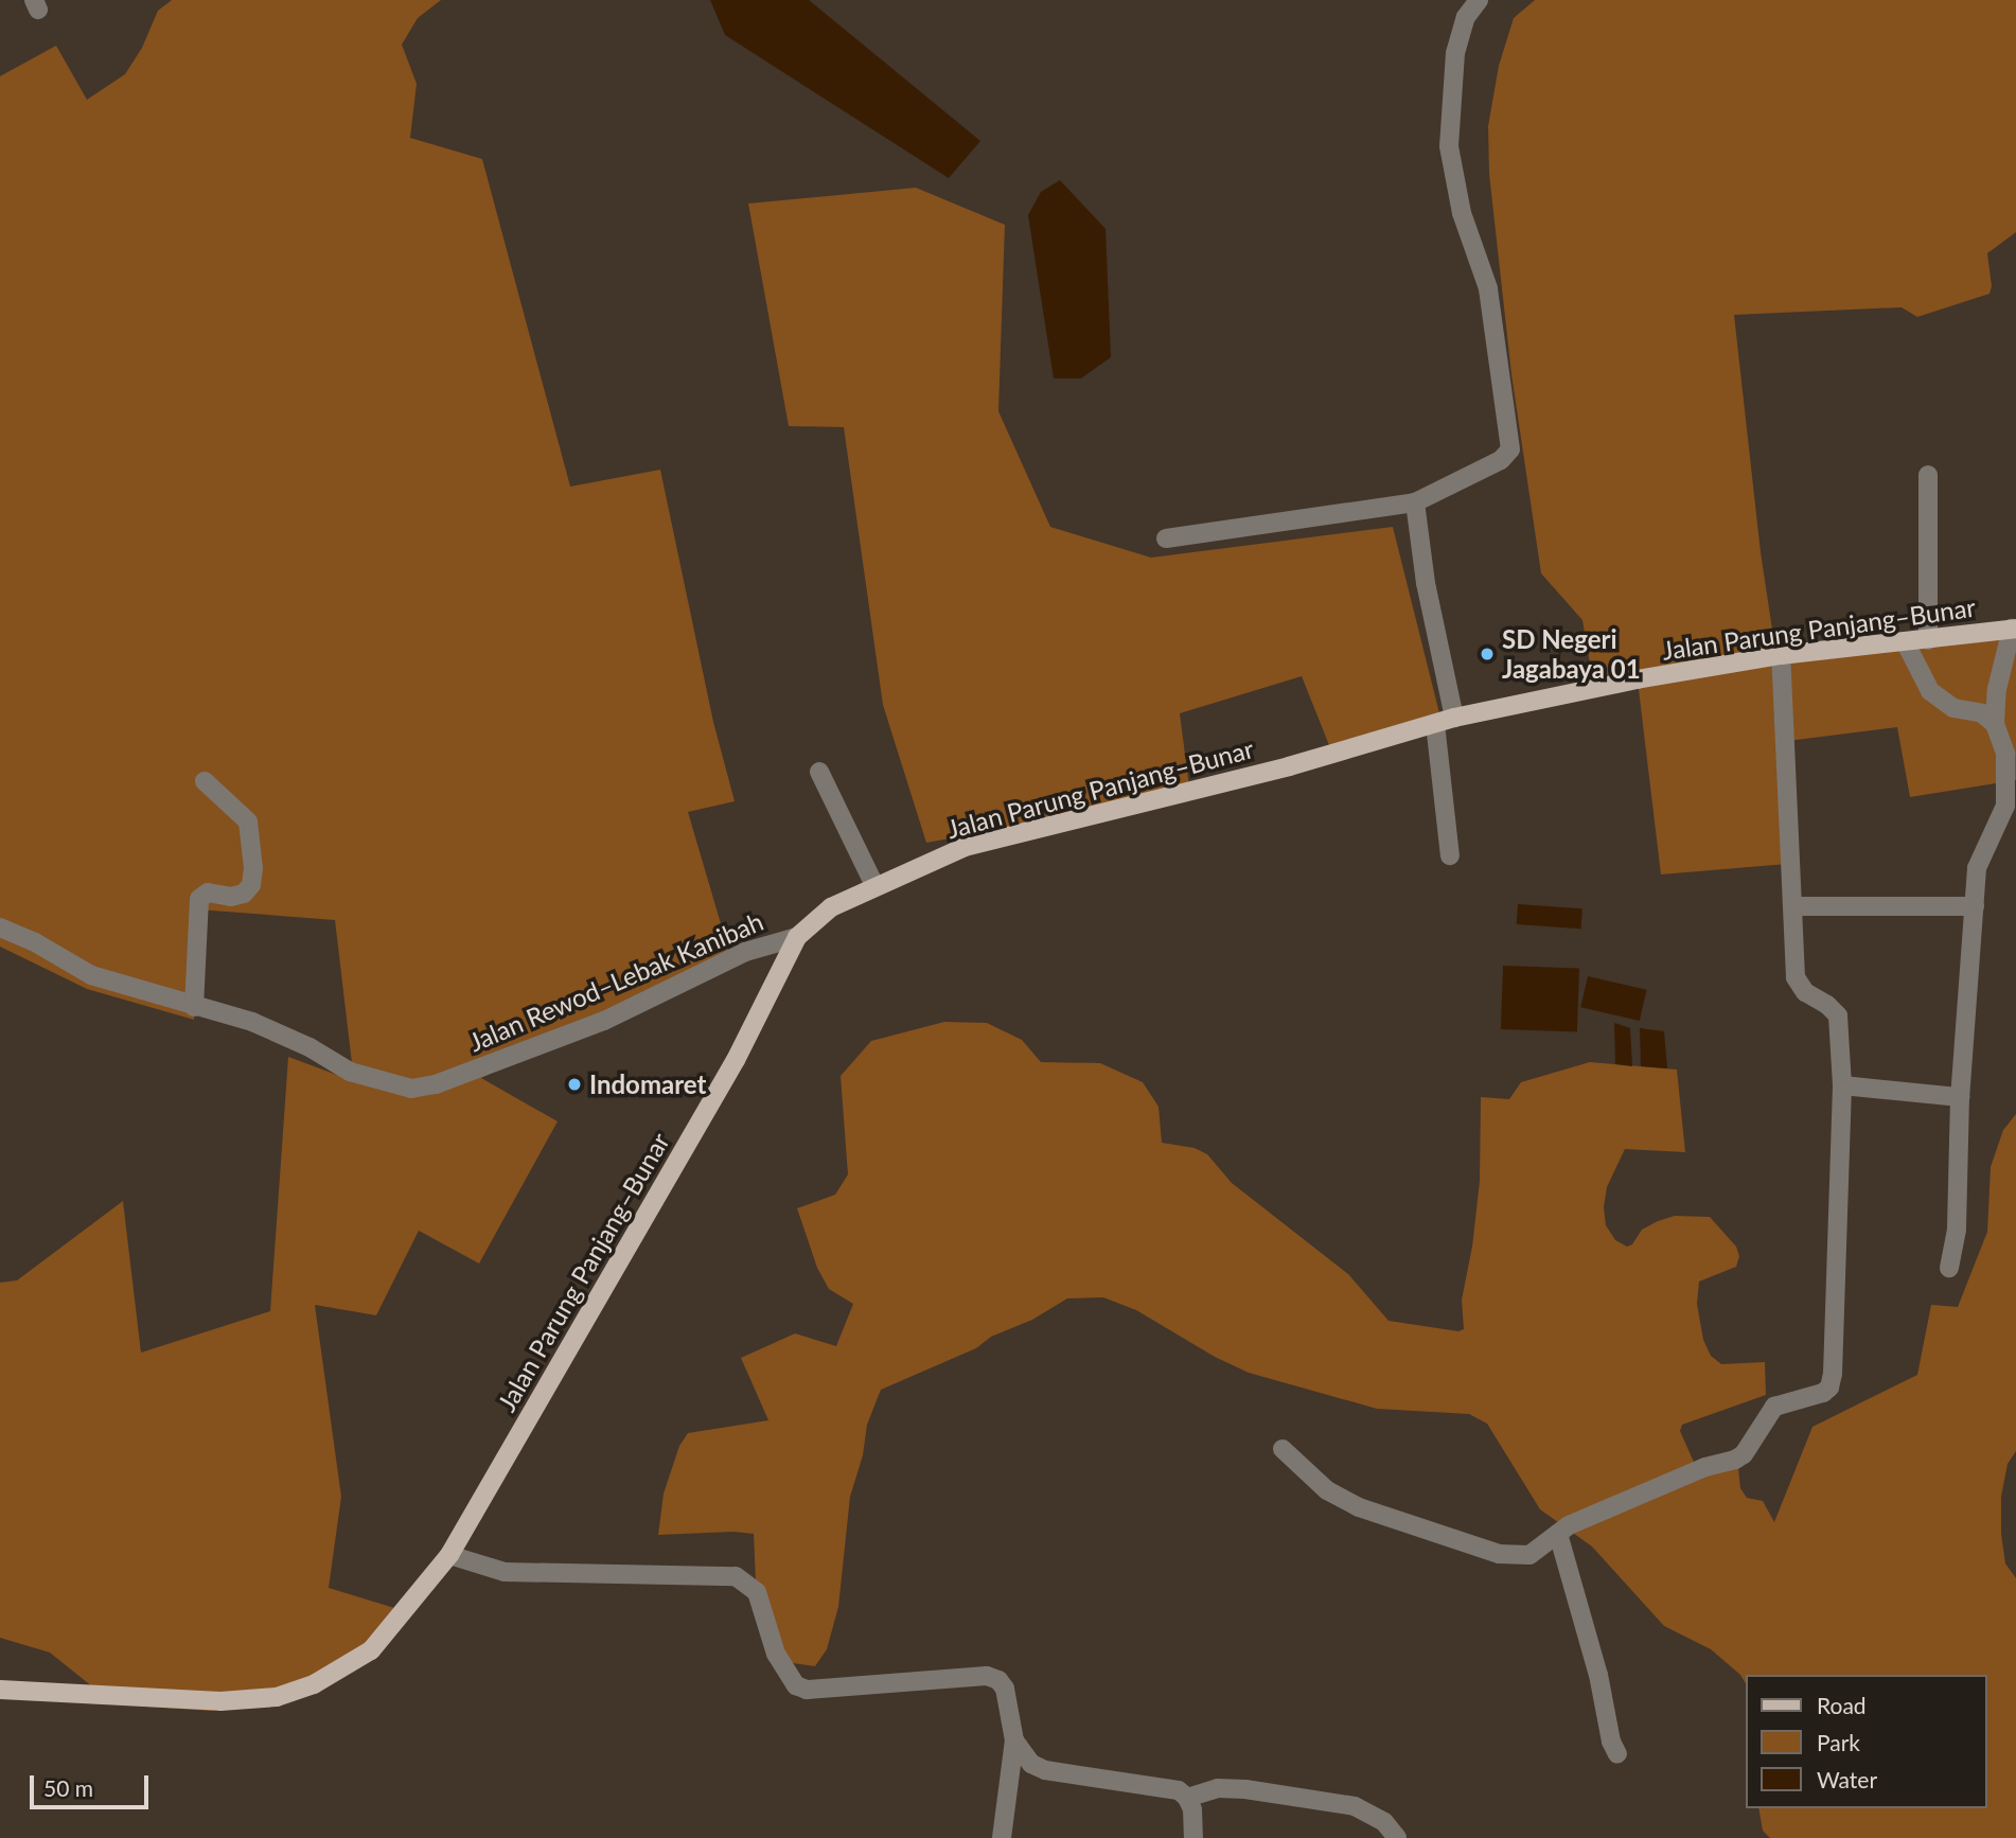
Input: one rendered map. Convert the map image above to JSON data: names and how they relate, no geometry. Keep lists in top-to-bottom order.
{
  "streets": {
    "main road": ["Jalan Parung Panjang–Bunar"],
    "street": ["Jalan Rewod–Lebak Kanibah"]
  },
  "crossings": [
    ["Jalan Parung Panjang–Bunar", "Jalan Rewod–Lebak Kanibah"]
  ],
  "places": ["SD Negeri Jagabaya 01", "Indomaret"],
  "legend": ["Road", "Park", "Water"],
  "scale_bar": "50 m"
}
